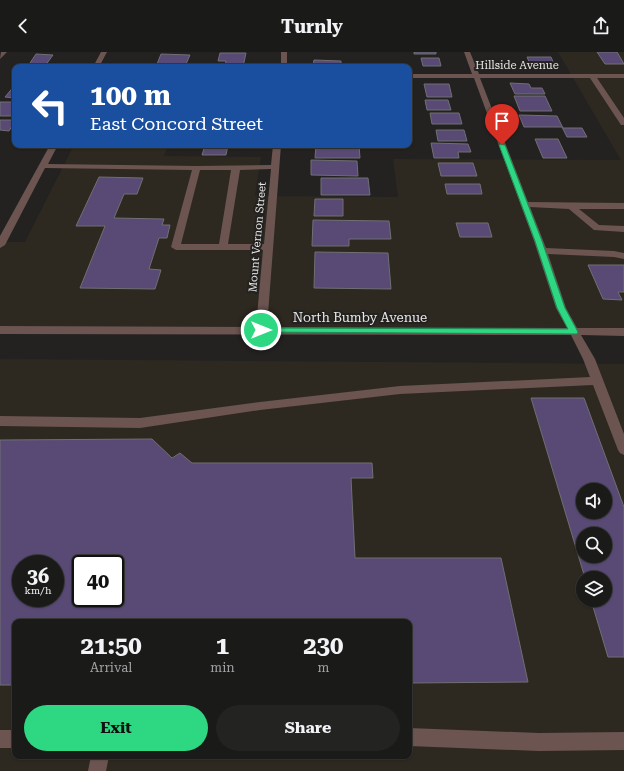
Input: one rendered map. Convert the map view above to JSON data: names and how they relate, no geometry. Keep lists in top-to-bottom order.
{
  "streets": {
    "street": ["Hillside Avenue", "Mount Vernon Street", "North Bumby Avenue"]
  },
  "crossings": [
    ["Mount Vernon Street", "North Bumby Avenue"]
  ],
  "page": {
    "header": "Turnly",
    "turn": ["100 m", "East Concord Street"],
    "speed": "36 km/h",
    "limit": "40",
    "eta": [
      "21:50",
      "Arrival",
      "1",
      "min",
      "230",
      "m"
    ],
    "buttons": ["Exit", "Share"]
  }
}
